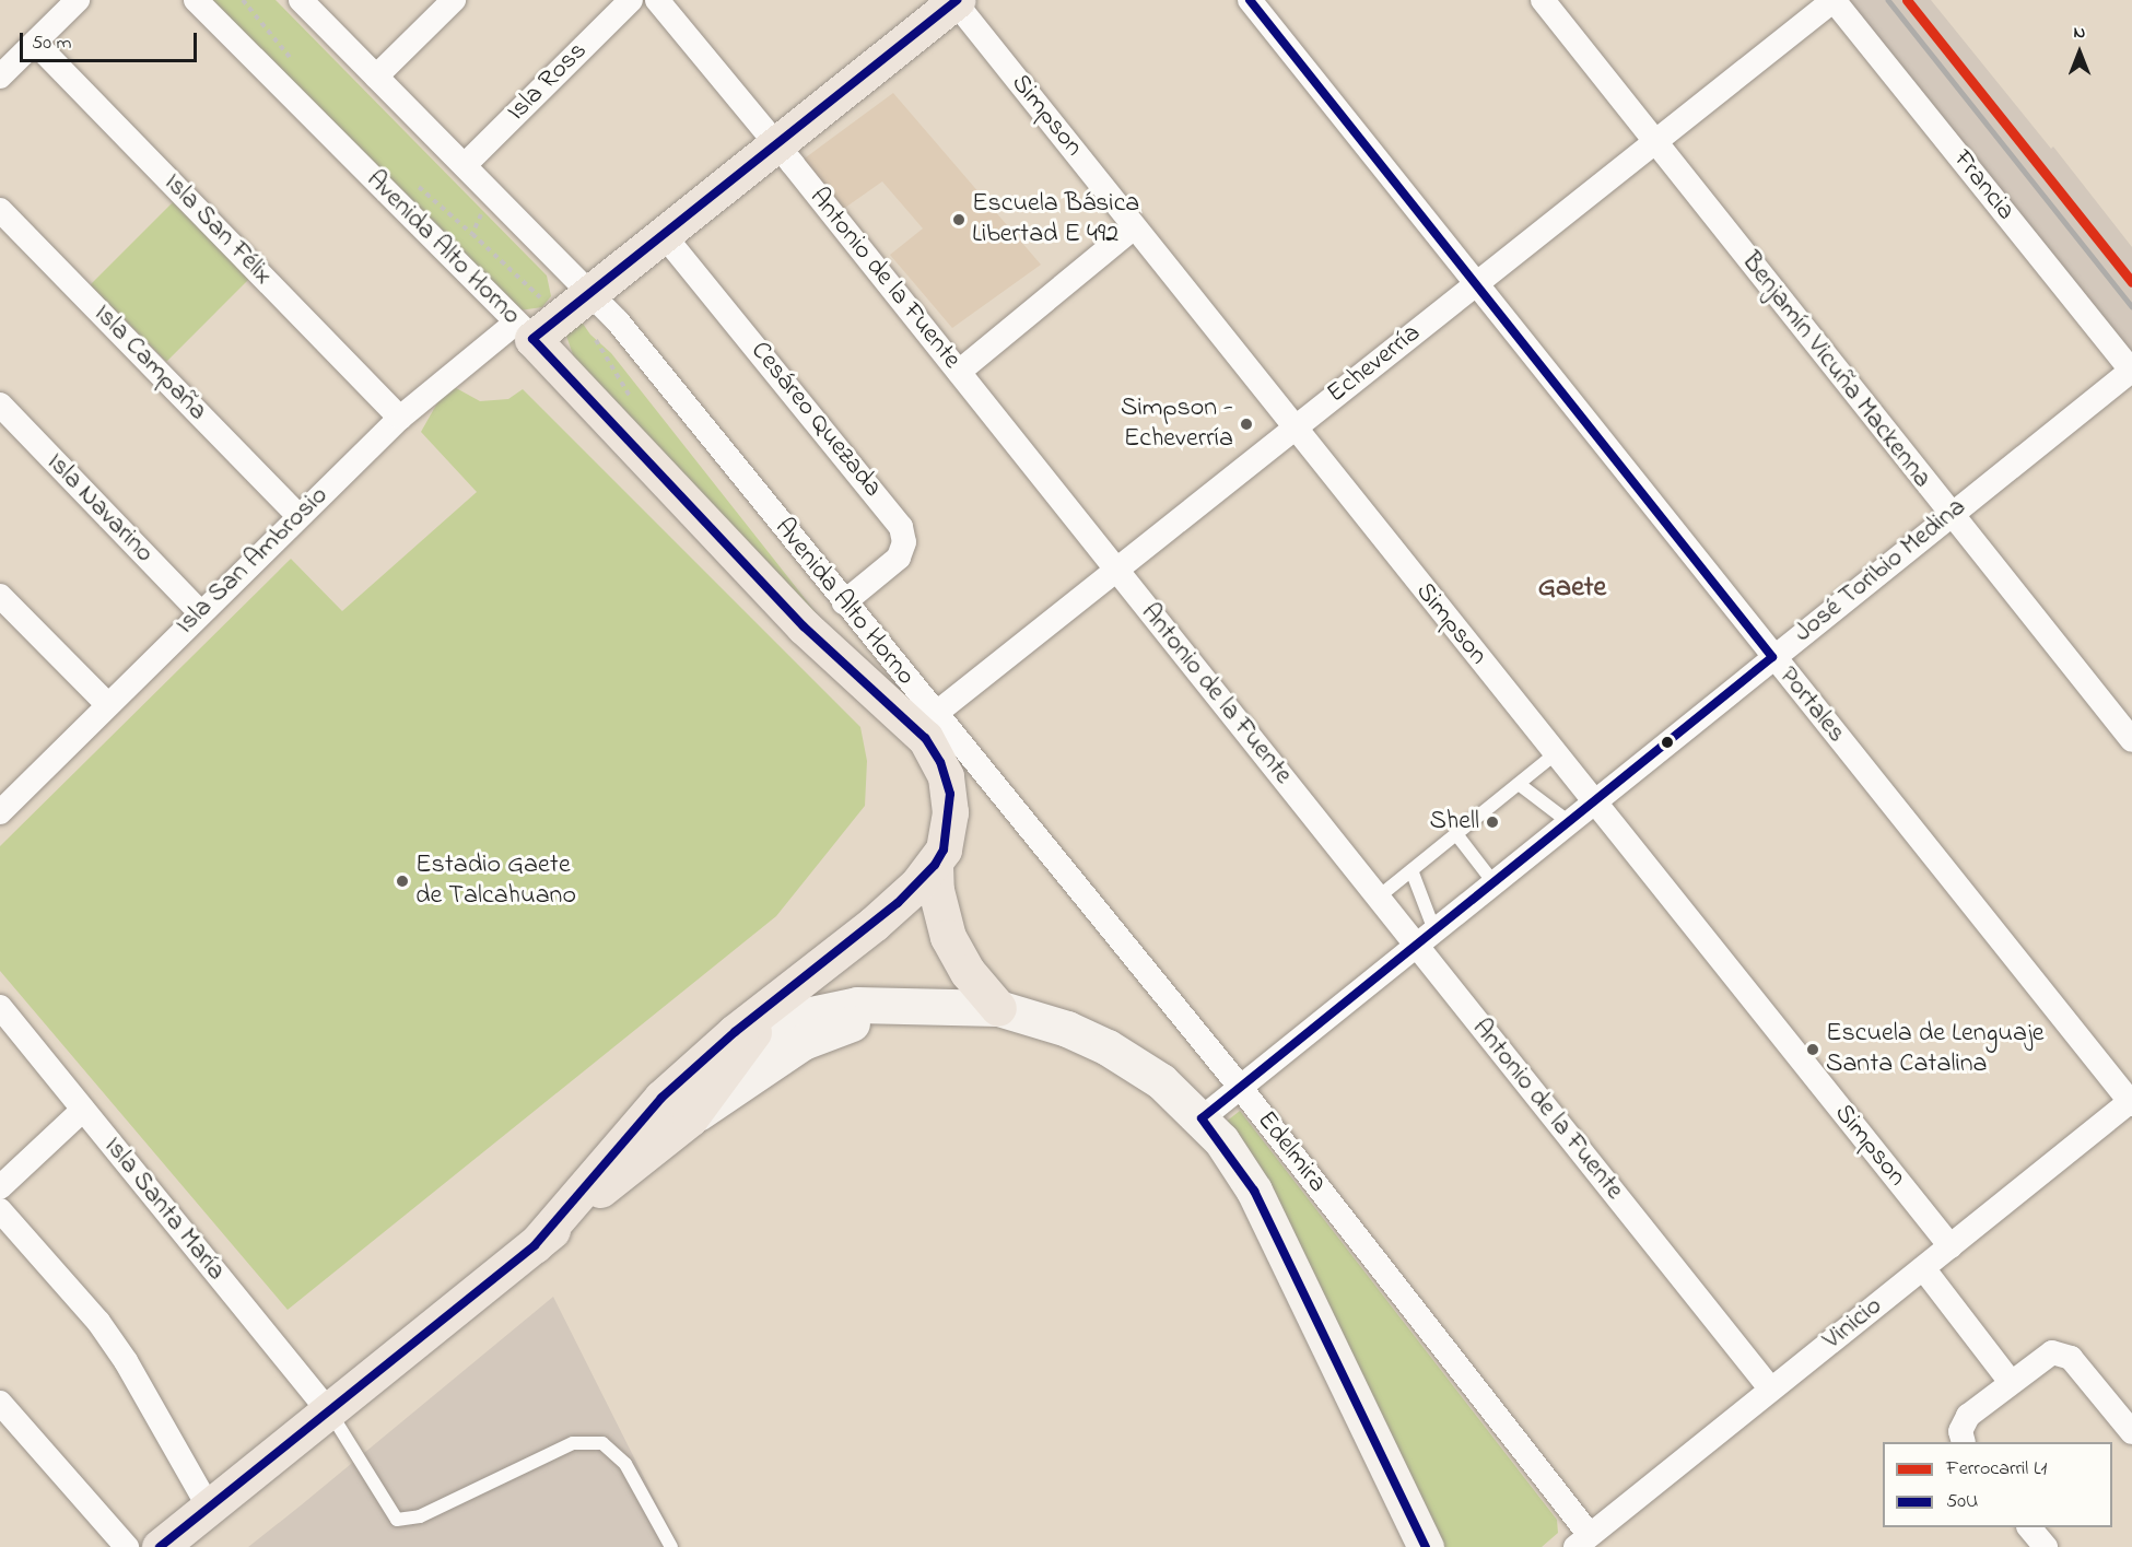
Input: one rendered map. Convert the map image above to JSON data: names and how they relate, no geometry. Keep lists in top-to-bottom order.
{
  "streets": {
    "main road": ["Avenida Alto Horno"],
    "street": [
      "Isla Ross",
      "Simpson",
      "Francia",
      "Isla San Félix",
      "Antonio de la Fuente",
      "Isla Campaña",
      "Echeverría",
      "Benjamín Vicuña Mackenna",
      "Cesáreo Quezada",
      "Isla Navarino",
      "Isla San Ambrosio",
      "José Toribio Medina",
      "Portales",
      "Edelmira",
      "Isla Santa María",
      "Vinicio"
    ]
  },
  "crossings": [
    ["Isla Ross", "Avenida Alto Horno"],
    ["Simpson", "Echeverría"],
    ["Simpson", "José Toribio Medina"],
    ["Simpson", "Vinicio"],
    ["Francia", "Echeverría"],
    ["Francia", "José Toribio Medina"],
    ["Isla San Félix", "Isla San Ambrosio"],
    ["Avenida Alto Horno", "Echeverría"],
    ["Avenida Alto Horno", "Cesáreo Quezada"],
    ["Avenida Alto Horno", "Isla San Ambrosio"],
    ["Avenida Alto Horno", "Edelmira"],
    ["Antonio de la Fuente", "Echeverría"],
    ["Antonio de la Fuente", "José Toribio Medina"],
    ["Antonio de la Fuente", "Vinicio"],
    ["Isla Campaña", "Isla San Ambrosio"],
    ["Echeverría", "Benjamín Vicuña Mackenna"],
    ["Echeverría", "Portales"],
    ["Echeverría", "Edelmira"],
    ["Benjamín Vicuña Mackenna", "José Toribio Medina"],
    ["Isla Navarino", "Isla San Ambrosio"],
    ["José Toribio Medina", "Portales"],
    ["José Toribio Medina", "Edelmira"],
    ["Portales", "Vinicio"],
    ["Edelmira", "Vinicio"]
  ],
  "districts": ["Gaete"],
  "places": [
    "Escuela Básica Libertad E 492",
    "Simpson - Echeverría",
    "Shell",
    "Estadio Gaete de Talcahuano",
    "Escuela de Lenguaje Santa Catalina"
  ],
  "lines": ["rail line L1", "transit line 50U"],
  "legend": ["Ferrocarril L1", "50U"],
  "scale_bar": "50 m",
  "north": "top"
}
